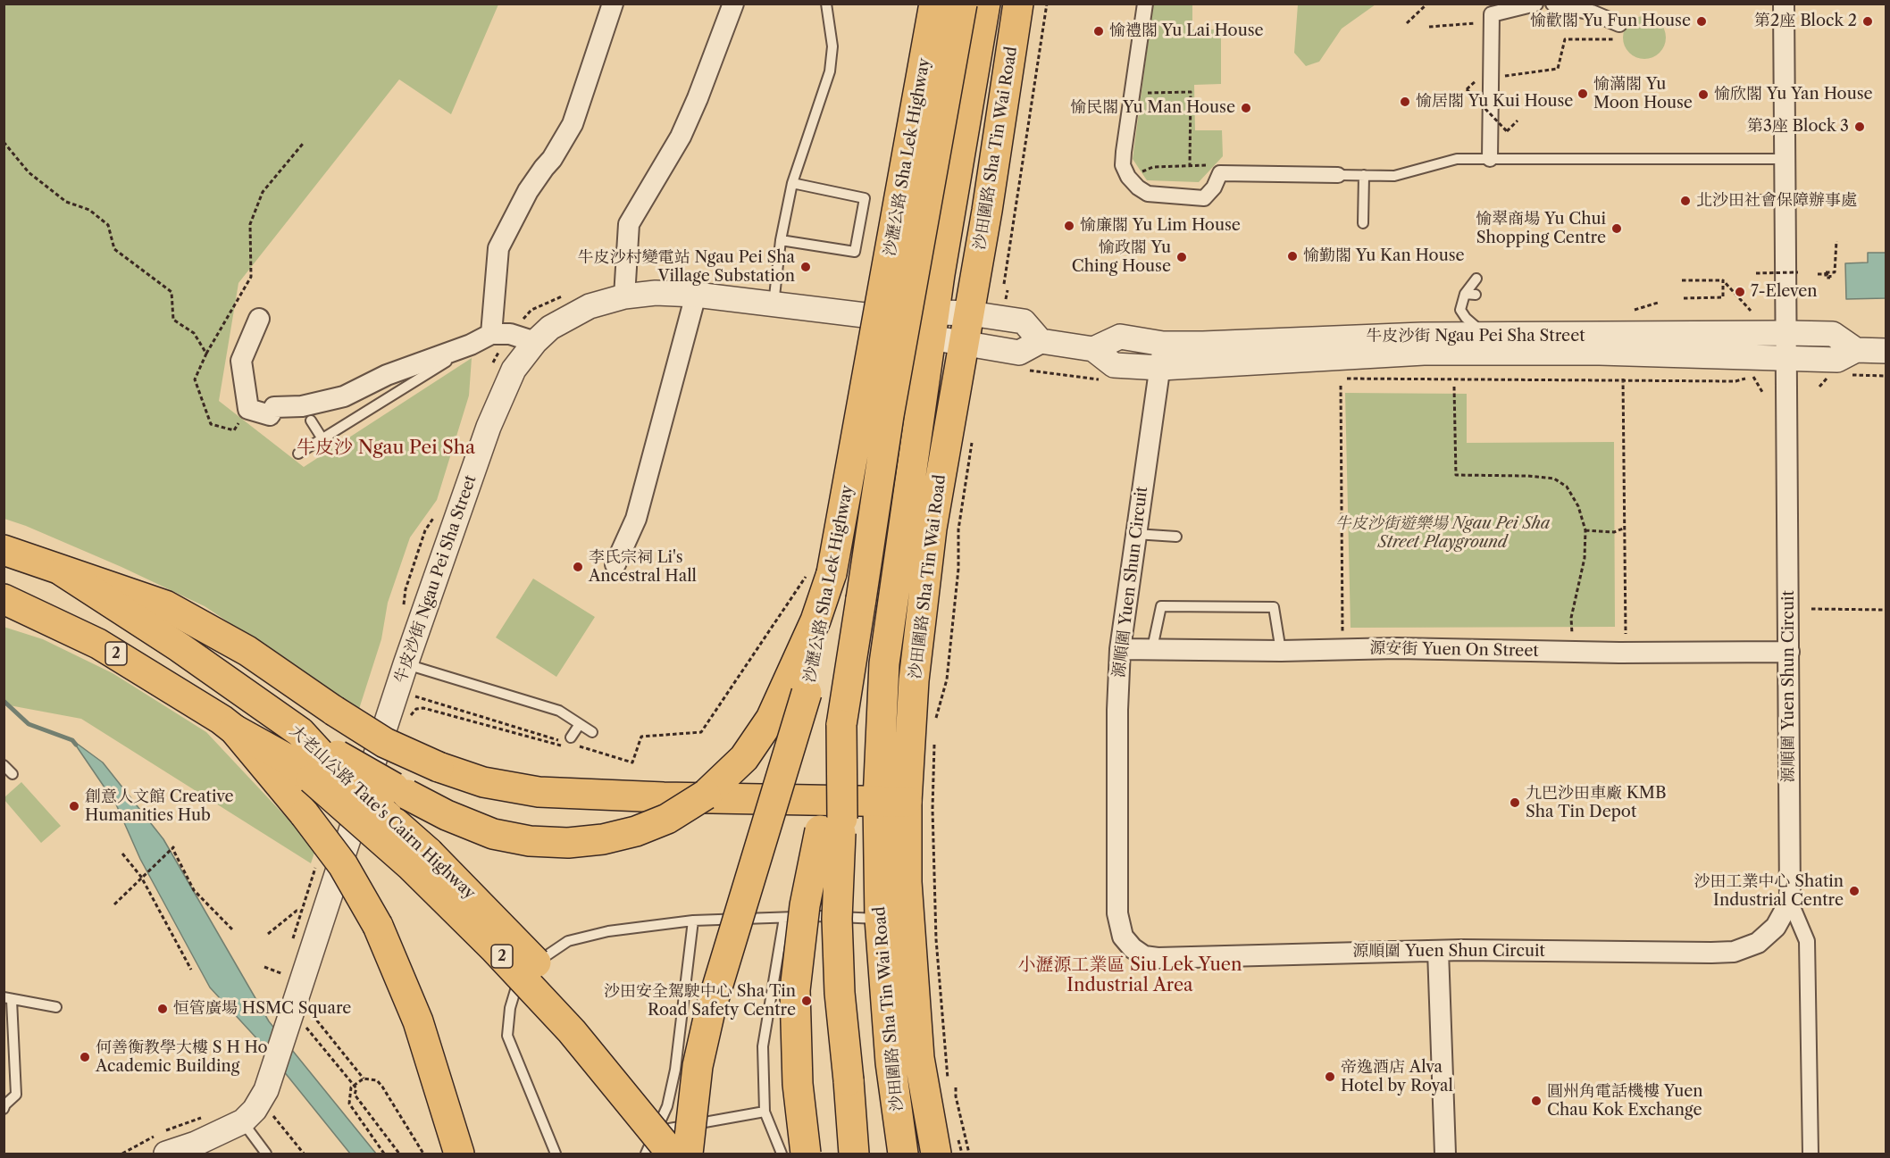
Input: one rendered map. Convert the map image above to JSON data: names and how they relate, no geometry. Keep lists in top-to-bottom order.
{
  "streets": {
    "main road": [
      "沙田圍路 Sha Tin Wai Road",
      "沙瀝公路 Sha Lek Highway",
      "2",
      "大老山公路 Tate's Cairn Highway"
    ],
    "street": ["牛皮沙街 Ngau Pei Sha Street", "源順圍 Yuen Shun Circuit", "源安街 Yuen On Street"]
  },
  "crossings": [
    ["沙田圍路 Sha Tin Wai Road", "牛皮沙街 Ngau Pei Sha Street"],
    ["牛皮沙街 Ngau Pei Sha Street", "源順圍 Yuen Shun Circuit"],
    ["源順圍 Yuen Shun Circuit", "源安街 Yuen On Street"]
  ],
  "districts": ["牛皮沙 Ngau Pei Sha", "小瀝源工業區 Siu Lek Yuen Industrial Area"],
  "parks": ["牛皮沙街遊樂場 Ngau Pei Sha Street Playground"],
  "places": [
    "愉歡閣 Yu Fun House",
    "第2座 Block 2",
    "愉禮閣 Yu Lai House",
    "愉滿閣 Yu Moon House",
    "愉欣閣 Yu Yan House",
    "愉居閣 Yu Kui House",
    "愉民閣 Yu Man House",
    "第3座 Block 3",
    "北沙田社會保障辦事處",
    "愉廉閣 Yu Lim House",
    "愉翠商場 Yu Chui Shopping Centre",
    "愉勤閣 Yu Kan House",
    "愉政閣 Yu Ching House",
    "牛皮沙村變電站 Ngau Pei Sha Village Substation",
    "7-Eleven",
    "李氏宗祠 Li's Ancestral Hall",
    "九巴沙田車廠 KMB Sha Tin Depot",
    "創意人文館 Creative Humanities Hub",
    "沙田工業中心 Shatin Industrial Centre",
    "沙田安全駕駛中心 Sha Tin Road Safety Centre",
    "恒管廣場 HSMC Square",
    "何善衡教學大樓 S H Ho Academic Building",
    "帝逸酒店 Alva Hotel by Royal",
    "圓州角電話機樓 Yuen Chau Kok Exchange"
  ]
}
